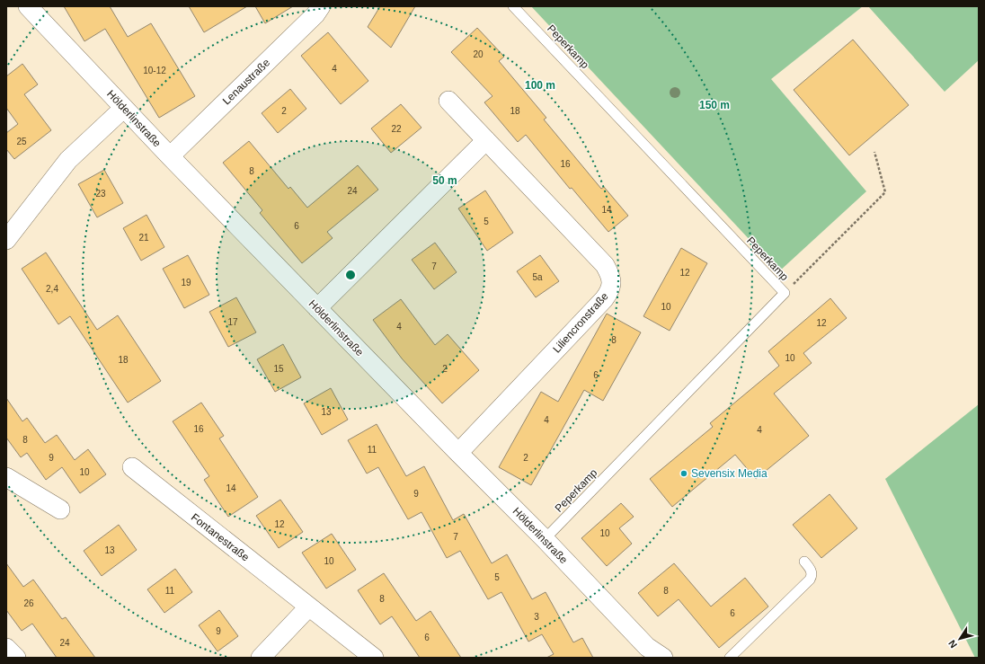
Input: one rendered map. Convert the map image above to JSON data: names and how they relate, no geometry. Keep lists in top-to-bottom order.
{
  "streets": {
    "street": [
      "Lenaustraße",
      "Hölderlinstraße",
      "Liliencronstraße",
      "Fontanestraße"
    ],
    "lane": ["Peperkamp"]
  },
  "crossings": [
    ["Peperkamp", "Hölderlinstraße"],
    ["Lenaustraße", "Hölderlinstraße"],
    ["Hölderlinstraße", "Liliencronstraße"]
  ],
  "places": ["Sevensix Media"],
  "house_numbers": [
    "20",
    "4",
    "10-12",
    "2",
    "18",
    "22",
    "25",
    "16",
    "8",
    "24",
    "23",
    "14",
    "5",
    "6",
    "21",
    "7",
    "12",
    "5a",
    "19",
    "2,4",
    "10",
    "17",
    "12",
    "4",
    "8",
    "10",
    "18",
    "15",
    "2",
    "6",
    "13",
    "4",
    "16",
    "4",
    "8",
    "11",
    "9",
    "2",
    "10",
    "14",
    "9",
    "12",
    "10",
    "7",
    "13",
    "10",
    "5",
    "11",
    "8",
    "8",
    "26",
    "6",
    "3",
    "9",
    "6",
    "24"
  ],
  "north": "bottom left",
  "rings": ["100 m", "150 m", "50 m"]
}
